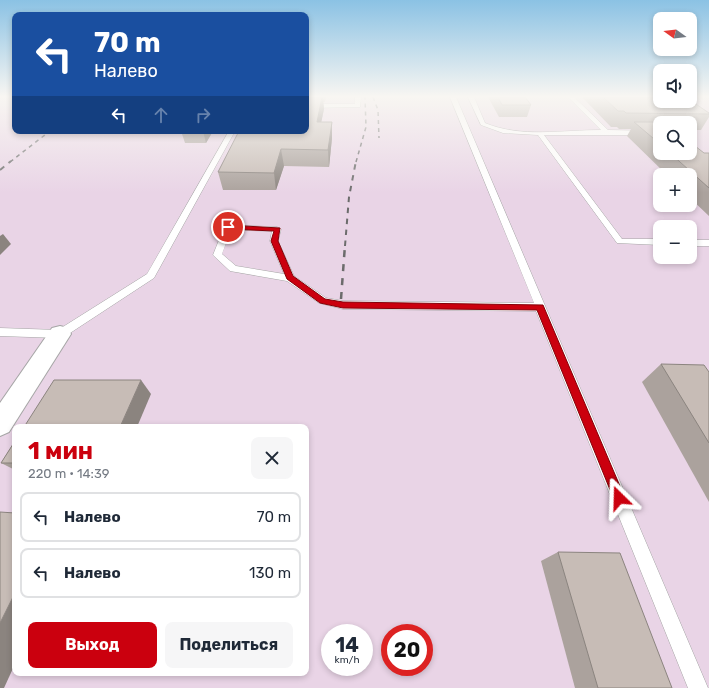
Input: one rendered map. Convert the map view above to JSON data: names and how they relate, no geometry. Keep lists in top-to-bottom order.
{
  "north": "left",
  "page": {
    "map_buttons": ["+", "−"],
    "turn": ["70 m", "Налево"],
    "heading": ["1 мин", "220 m · 14:39"],
    "list": [
      {
        "name": "Налево",
        "value": "70 m"
      },
      {
        "name": "Налево",
        "value": "130 m"
      }
    ],
    "buttons": ["Выход", "Поделиться"],
    "speed": "14 km/h",
    "limit": "20"
  }
}
